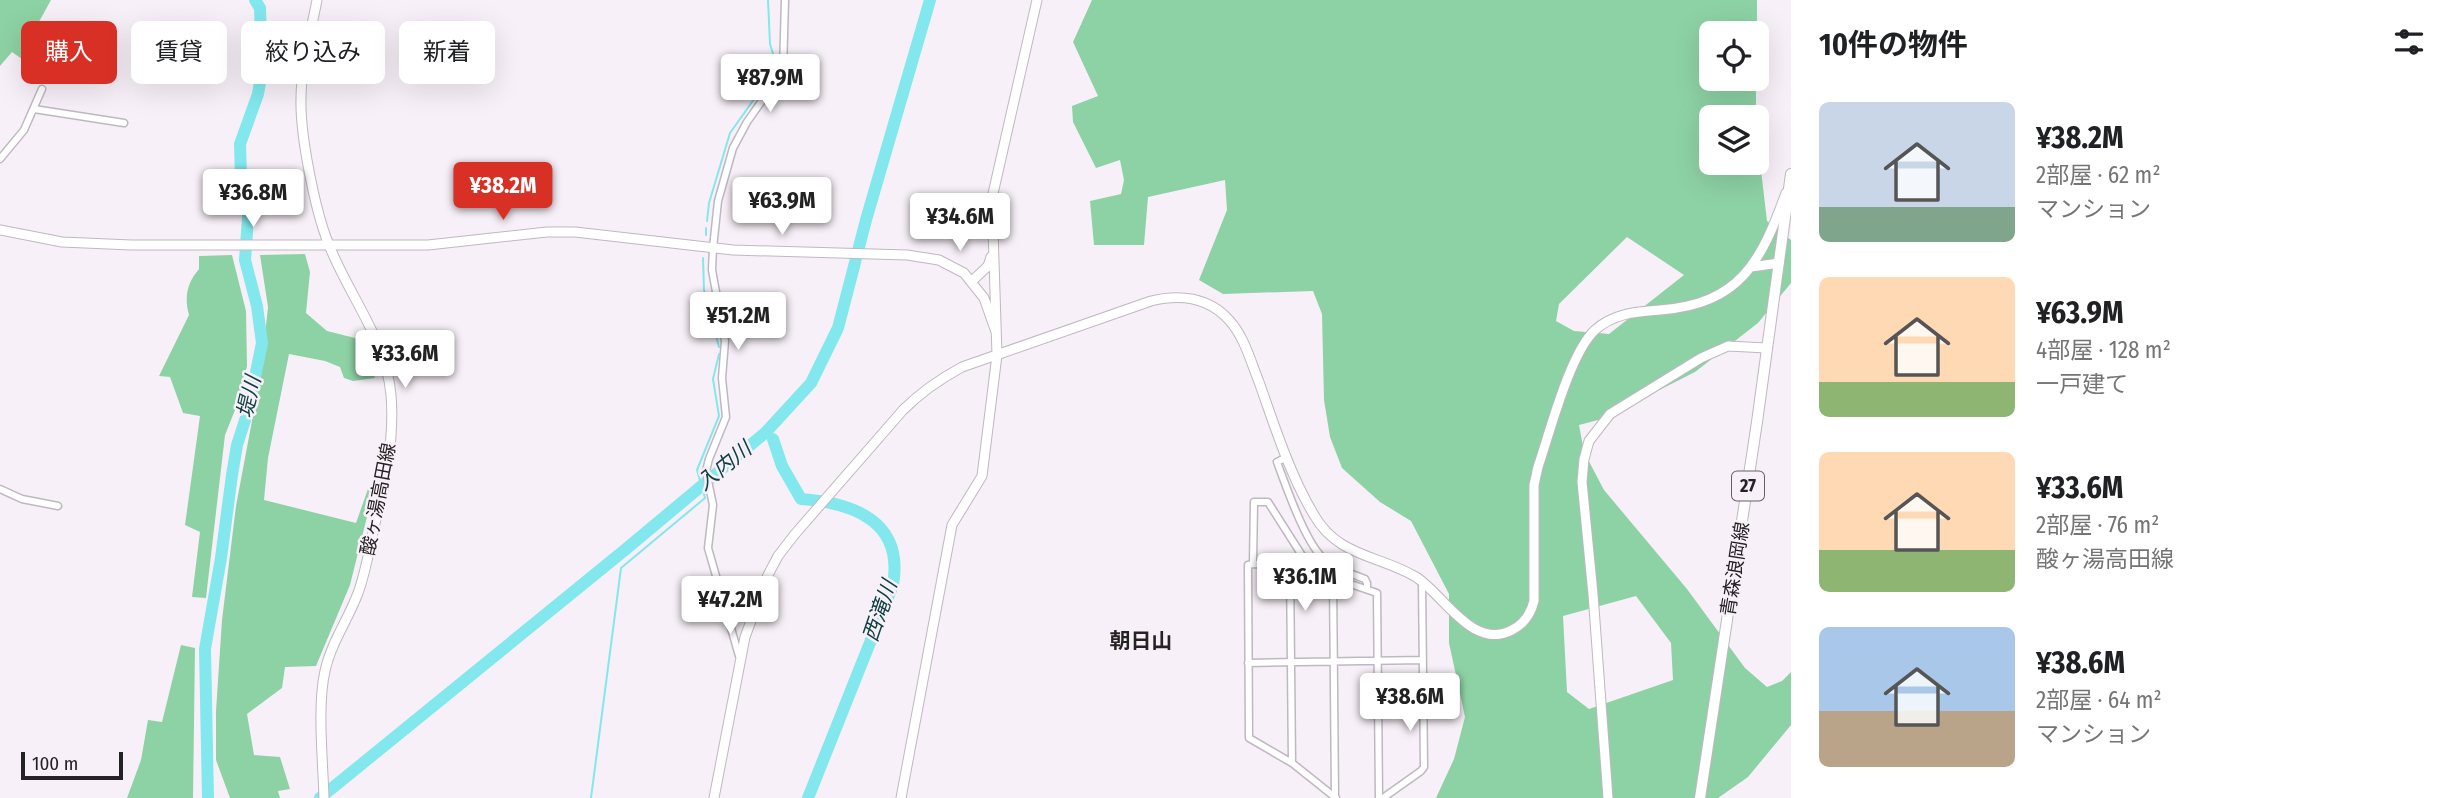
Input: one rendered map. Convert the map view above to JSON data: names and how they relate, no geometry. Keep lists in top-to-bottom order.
{
  "streets": {
    "main road": ["27", "青森浪岡線"],
    "street": ["酸ヶ湯高田線"]
  },
  "districts": ["朝日山"],
  "water": ["堤川", "入内川", "西滝川"],
  "scale_bar": "100 m",
  "page": {
    "heading": "10件の物件",
    "chip": [
      "購入",
      "賃貸",
      "絞り込み",
      "新着"
    ],
    "price": [
      "¥87.9M",
      "¥38.2M",
      "¥36.8M",
      "¥63.9M",
      "¥34.6M",
      "¥51.2M",
      "¥33.6M",
      "¥36.1M",
      "¥47.2M",
      "¥38.6M"
    ],
    "list": [
      {
        "name": "¥38.2M",
        "note": "2部屋 · 62 m² · マンション"
      },
      {
        "name": "¥63.9M",
        "note": "4部屋 · 128 m² · 一戸建て"
      },
      {
        "name": "¥33.6M",
        "note": "2部屋 · 76 m² · 酸ヶ湯高田線"
      },
      {
        "name": "¥38.6M",
        "note": "2部屋 · 64 m² · マンション"
      }
    ],
    "scale": "100 m"
  }
}
